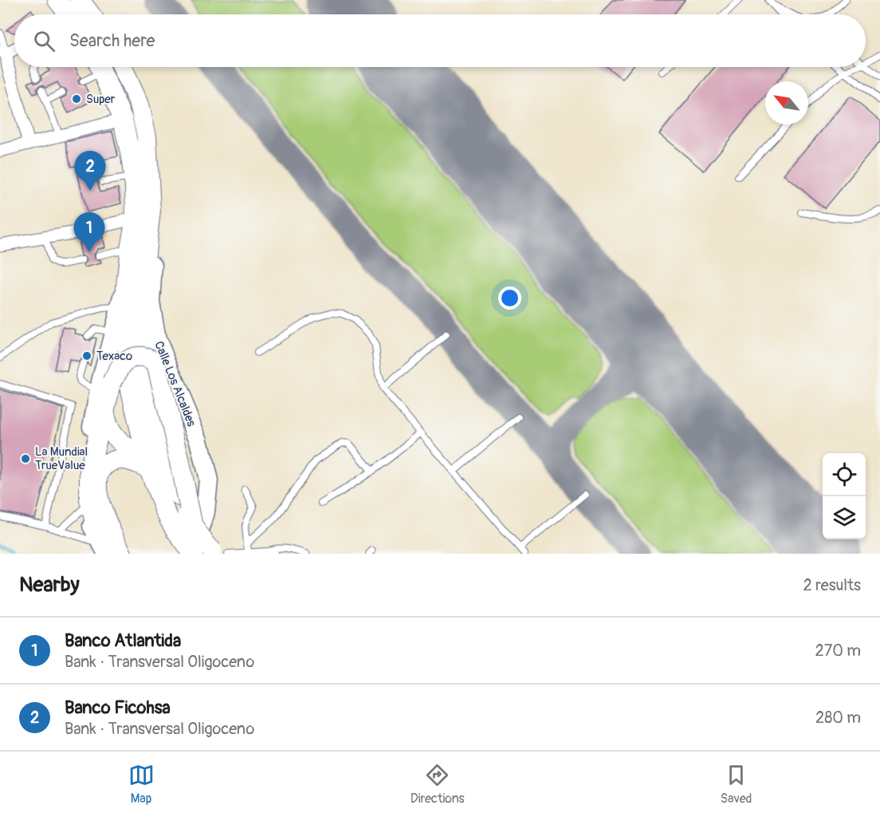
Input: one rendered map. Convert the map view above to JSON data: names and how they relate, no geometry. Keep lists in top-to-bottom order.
{
  "streets": {
    "main road": ["Calle Los Alcaldes"]
  },
  "places": ["Super", "Texaco", "La Mundial TrueValue"],
  "north": "top left",
  "page": {
    "search": "Search here",
    "pins": ["2", "1"],
    "heading": ["Nearby", "2 results"],
    "list": [
      {
        "mark": "1",
        "name": "Banco Atlantida",
        "note": "Bank · Transversal Oligoceno",
        "value": "270 m"
      },
      {
        "mark": "2",
        "name": "Banco Ficohsa",
        "note": "Bank · Transversal Oligoceno",
        "value": "280 m"
      }
    ],
    "nav": ["Map", "Directions", "Saved"]
  }
}
